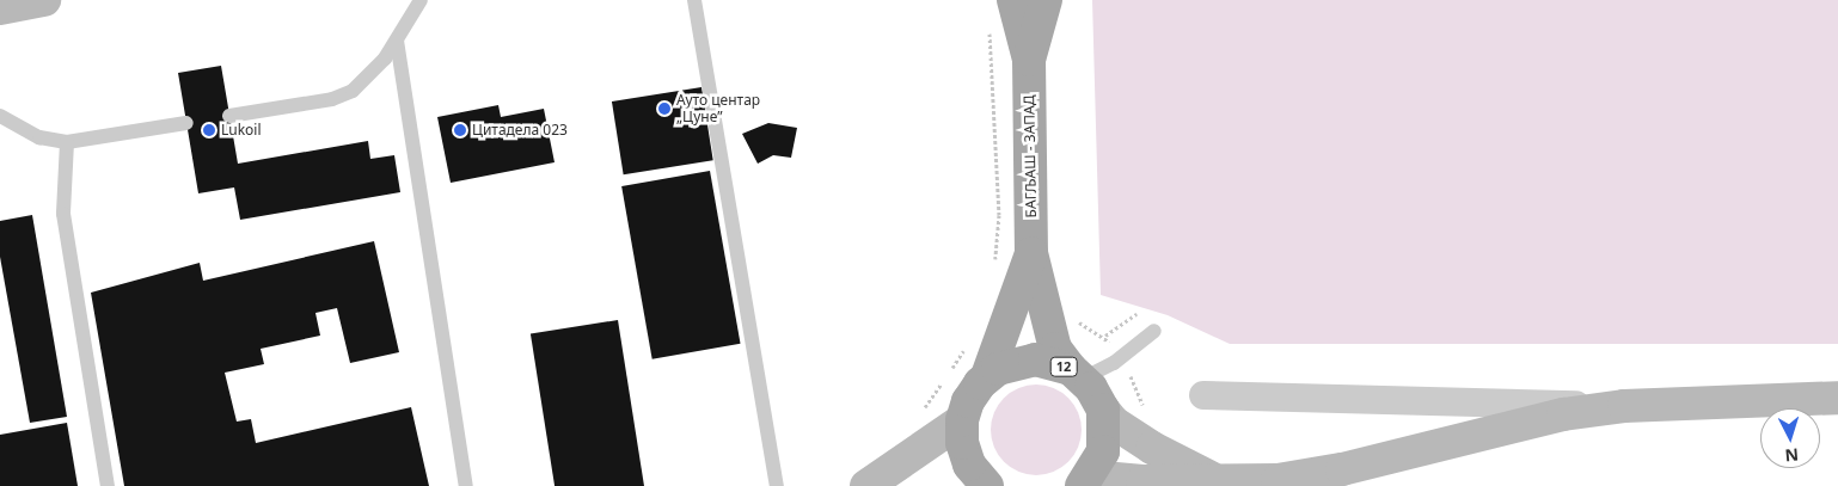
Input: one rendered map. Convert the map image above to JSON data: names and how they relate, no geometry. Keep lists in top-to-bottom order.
{
  "streets": {
    "main road": ["БАГЉАШ - ЗАПАД", "12"]
  },
  "crossings": [
    ["БАГЉАШ - ЗАПАД", "12"]
  ],
  "places": ["Ауто центар „Цуне”", "Lukoil", "Цитадела 023"],
  "north": "bottom"
}
